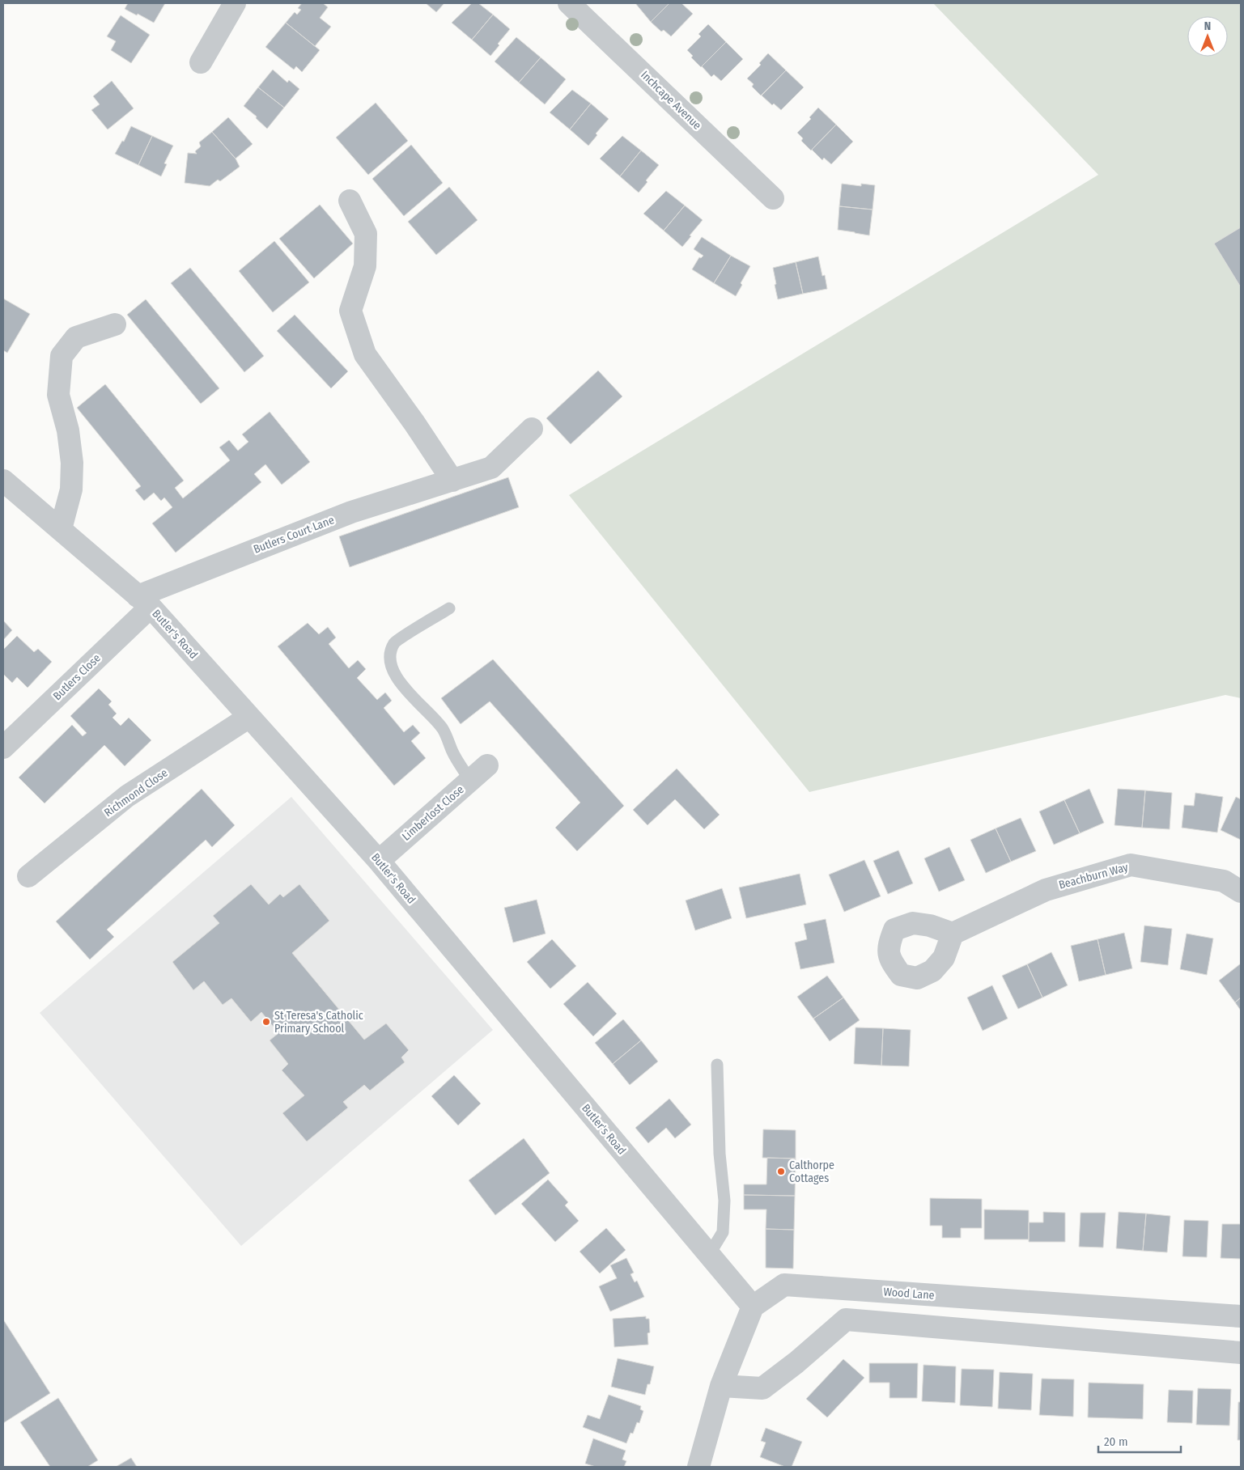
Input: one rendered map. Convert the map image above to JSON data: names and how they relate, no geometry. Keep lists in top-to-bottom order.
{
  "streets": {
    "street": [
      "Inchcape Avenue",
      "Butlers Court Lane",
      "Butler's Road",
      "Butlers Close",
      "Richmond Close",
      "Limberlost Close",
      "Beachburn Way",
      "Wood Lane"
    ]
  },
  "crossings": [
    ["Butlers Court Lane", "Butler's Road"],
    ["Butlers Court Lane", "Butlers Close"],
    ["Butler's Road", "Butlers Close"],
    ["Butler's Road", "Richmond Close"],
    ["Butler's Road", "Limberlost Close"],
    ["Butler's Road", "Wood Lane"]
  ],
  "places": ["St Teresa's Catholic Primary School", "Calthorpe Cottages"],
  "scale_bar": "20 m",
  "north": "top"
}
